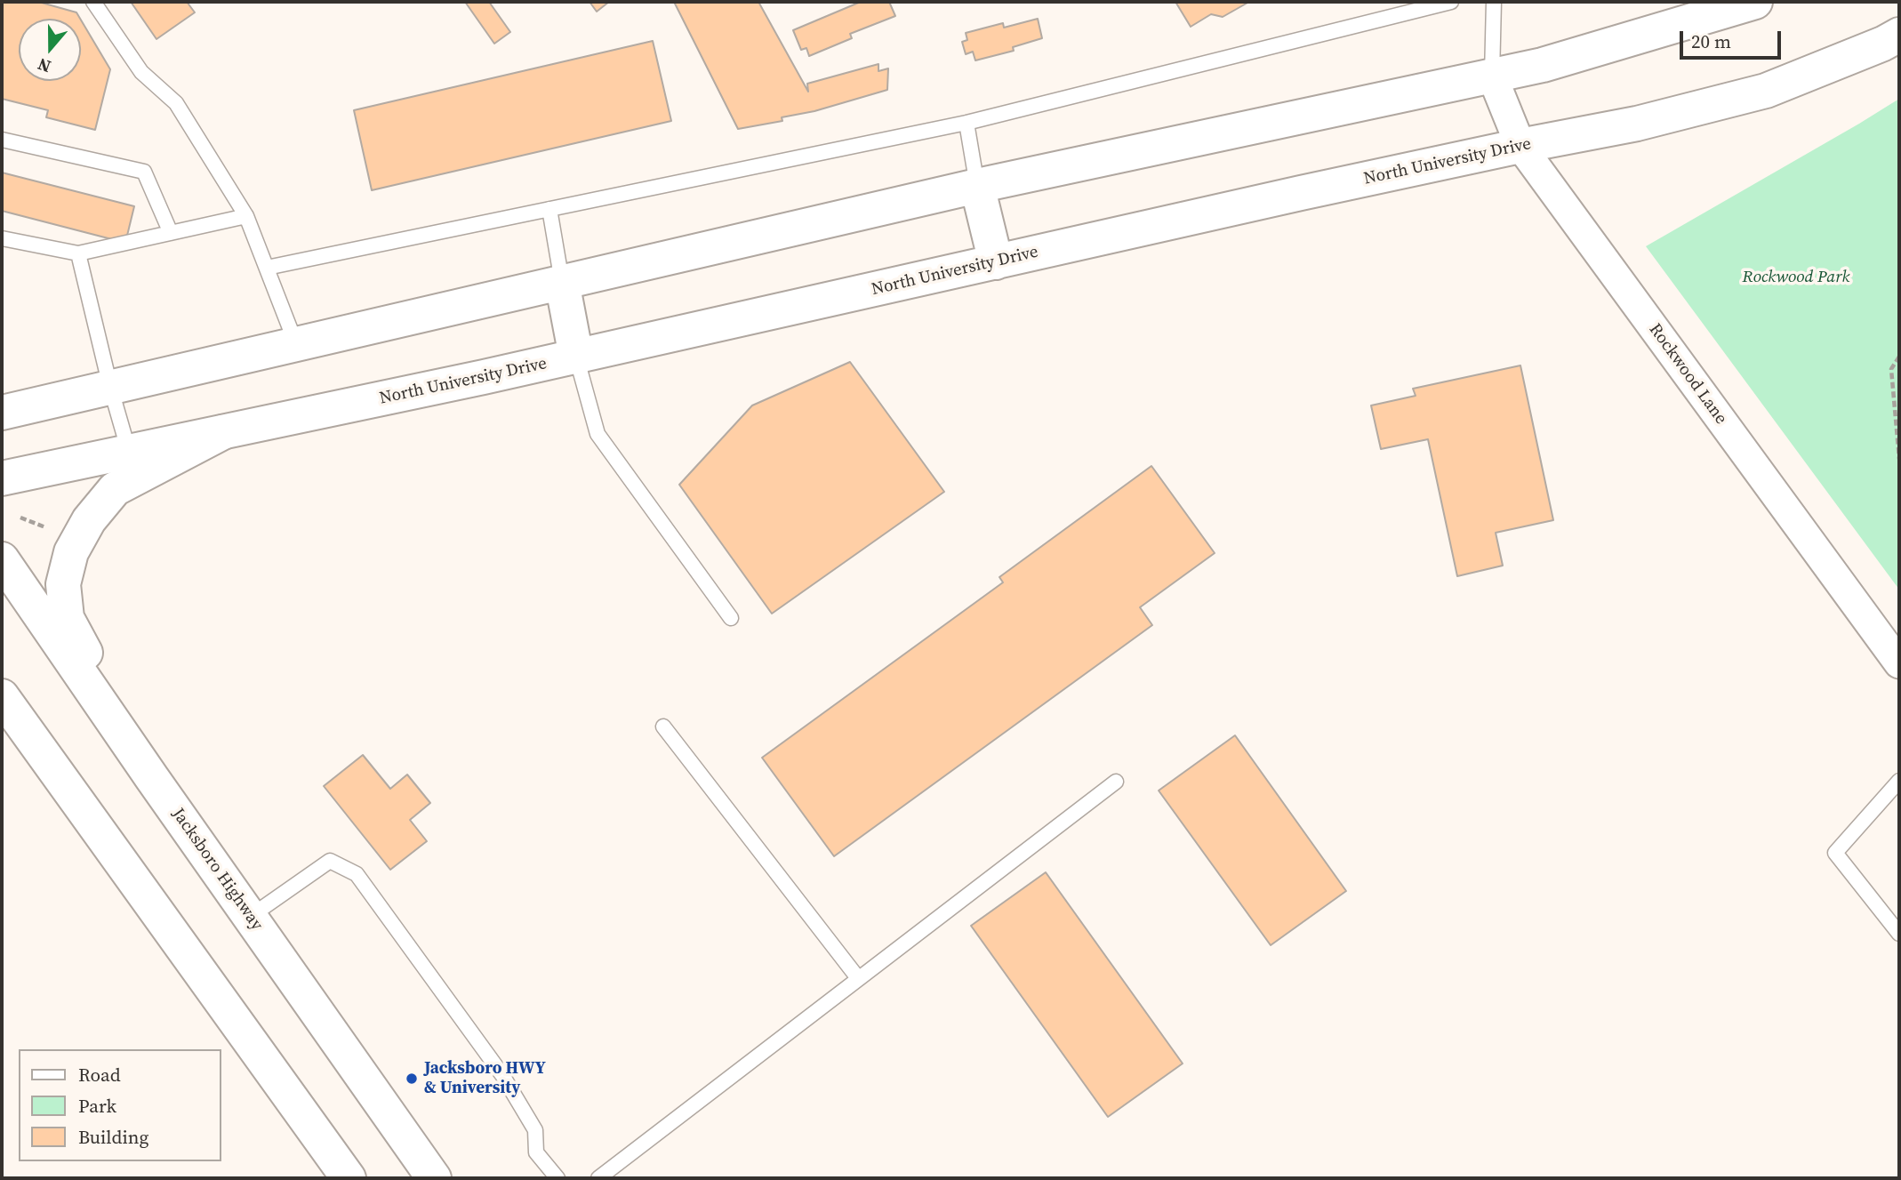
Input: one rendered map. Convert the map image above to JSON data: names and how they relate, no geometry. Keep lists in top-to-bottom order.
{
  "streets": {
    "main road": ["North University Drive", "Jacksboro Highway"],
    "street": ["Rockwood Lane"]
  },
  "crossings": [
    ["North University Drive", "Rockwood Lane"]
  ],
  "parks": ["Rockwood Park"],
  "places": ["Jacksboro HWY & University"],
  "legend": ["Road", "Park", "Building"],
  "scale_bar": "20 m",
  "north": "bottom"
}
